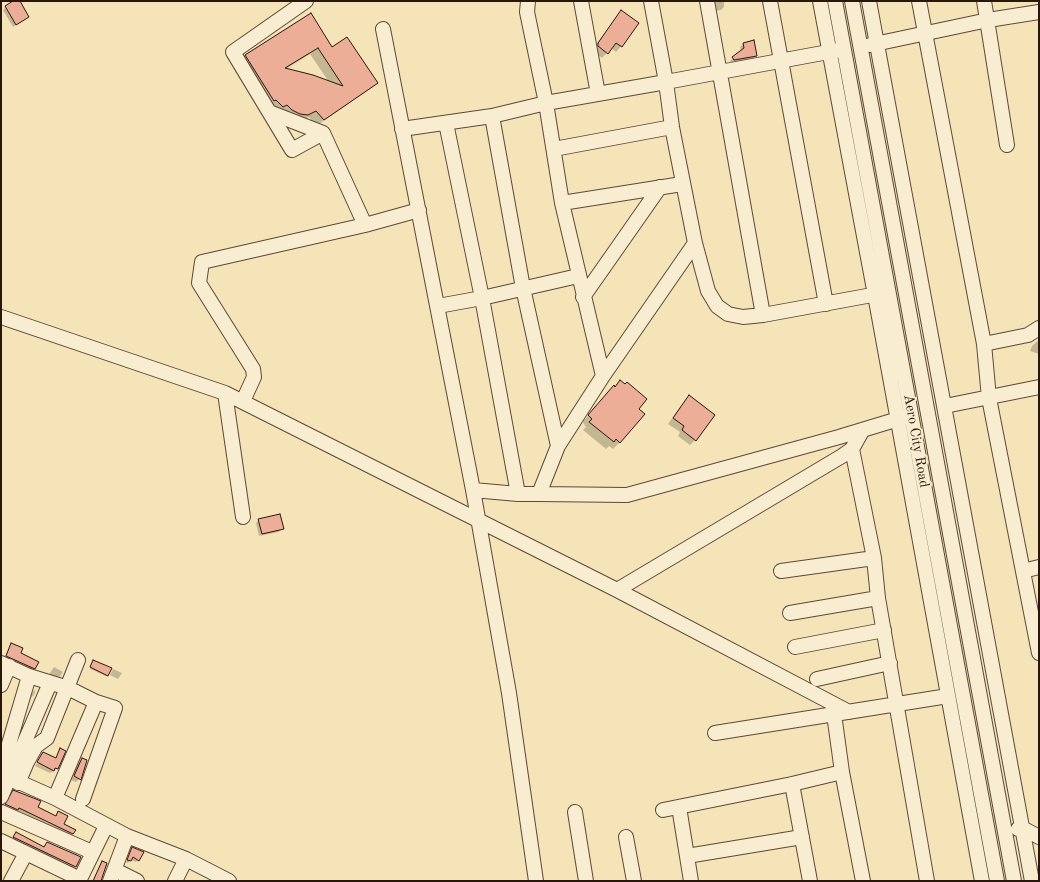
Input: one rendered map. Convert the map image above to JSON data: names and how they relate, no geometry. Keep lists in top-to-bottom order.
{
  "streets": {
    "street": ["Aero City Road"]
  }
}
